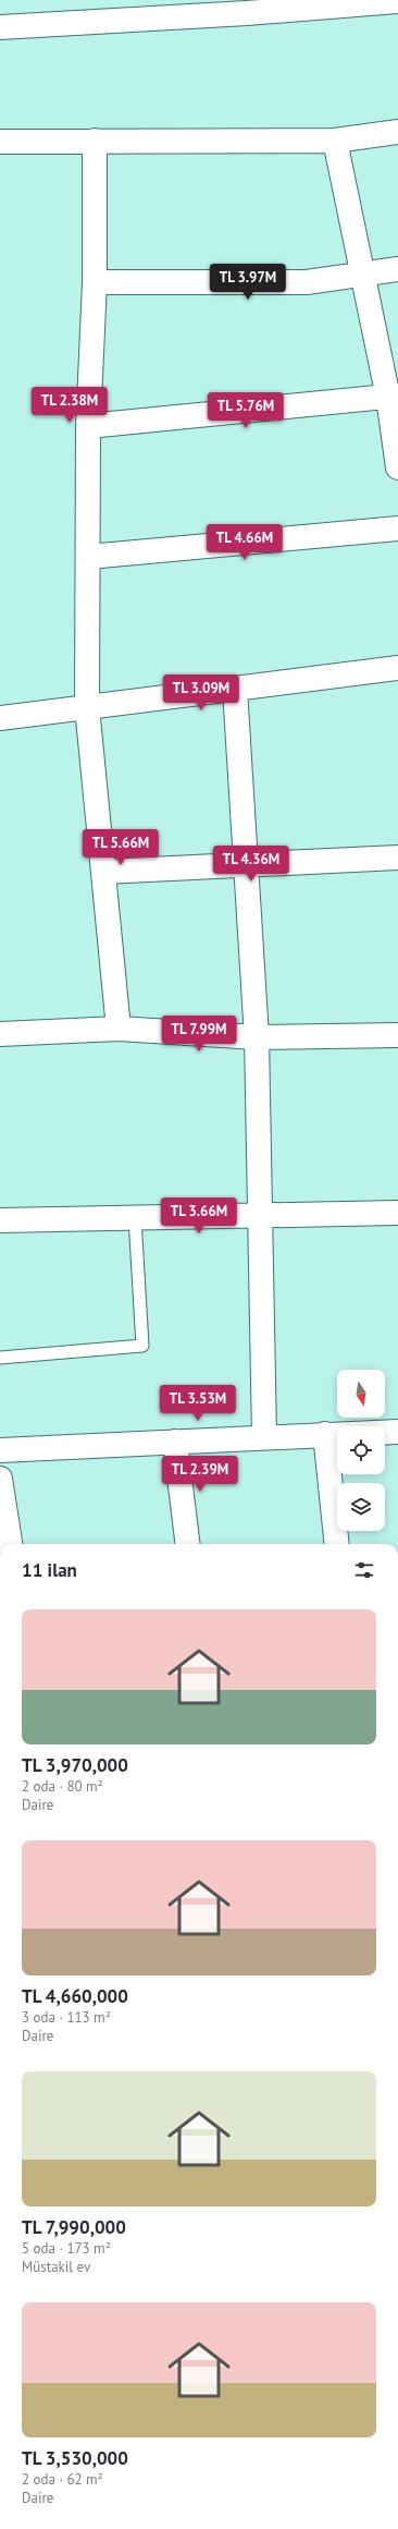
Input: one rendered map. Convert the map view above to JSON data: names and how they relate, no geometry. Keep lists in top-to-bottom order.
{
  "north": "bottom",
  "page": {
    "price": [
      "TL 3.97M",
      "TL 2.38M",
      "TL 5.76M",
      "TL 4.66M",
      "TL 3.09M",
      "TL 5.66M",
      "TL 4.36M",
      "TL 7.99M",
      "TL 3.66M",
      "TL 3.53M",
      "TL 2.39M"
    ],
    "heading": "11 ilan",
    "list": [
      {
        "name": "TL 3,970,000",
        "note": "2 oda · 80 m² · Daire"
      },
      {
        "name": "TL 4,660,000",
        "note": "3 oda · 113 m² · Daire"
      },
      {
        "name": "TL 7,990,000",
        "note": "5 oda · 173 m² · Müstakil ev"
      },
      {
        "name": "TL 3,530,000",
        "note": "2 oda · 62 m² · Daire"
      }
    ]
  }
}
